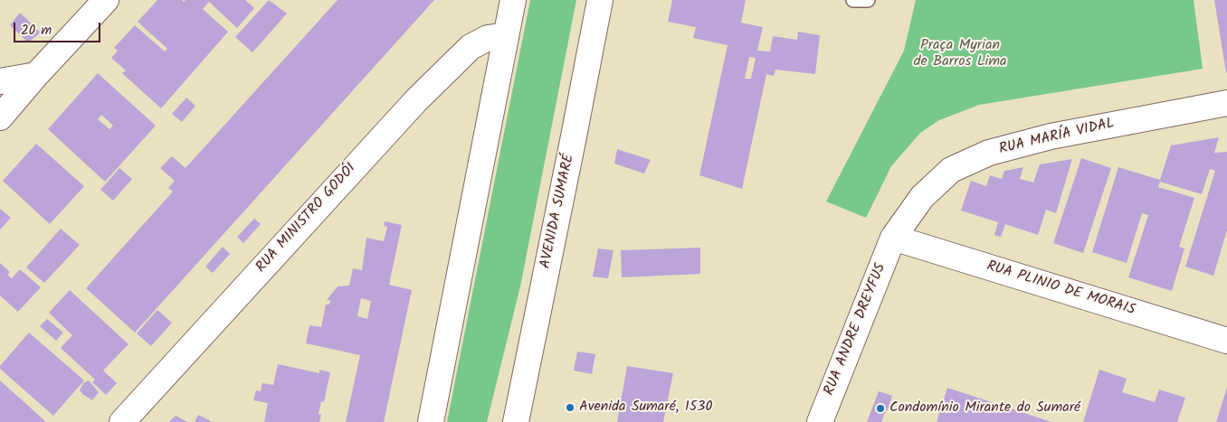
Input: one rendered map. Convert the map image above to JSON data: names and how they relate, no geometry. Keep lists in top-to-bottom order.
{
  "streets": {
    "street": [
      "RUA MARÍA VIDAL",
      "AVENIDA SUMARÉ",
      "RUA MINISTRO GODÓI",
      "RUA PLINIO DE MORAIS",
      "RUA ANDRE DREYFUS"
    ]
  },
  "crossings": [
    ["RUA MARÍA VIDAL", "RUA PLINIO DE MORAIS"],
    ["RUA MARÍA VIDAL", "RUA ANDRE DREYFUS"],
    ["RUA PLINIO DE MORAIS", "RUA ANDRE DREYFUS"]
  ],
  "parks": ["Praça Myrian de Barros Lima"],
  "places": ["Avenida Sumaré, 1530", "Condomínio Mirante do Sumaré"],
  "scale_bar": "20 m"
}
